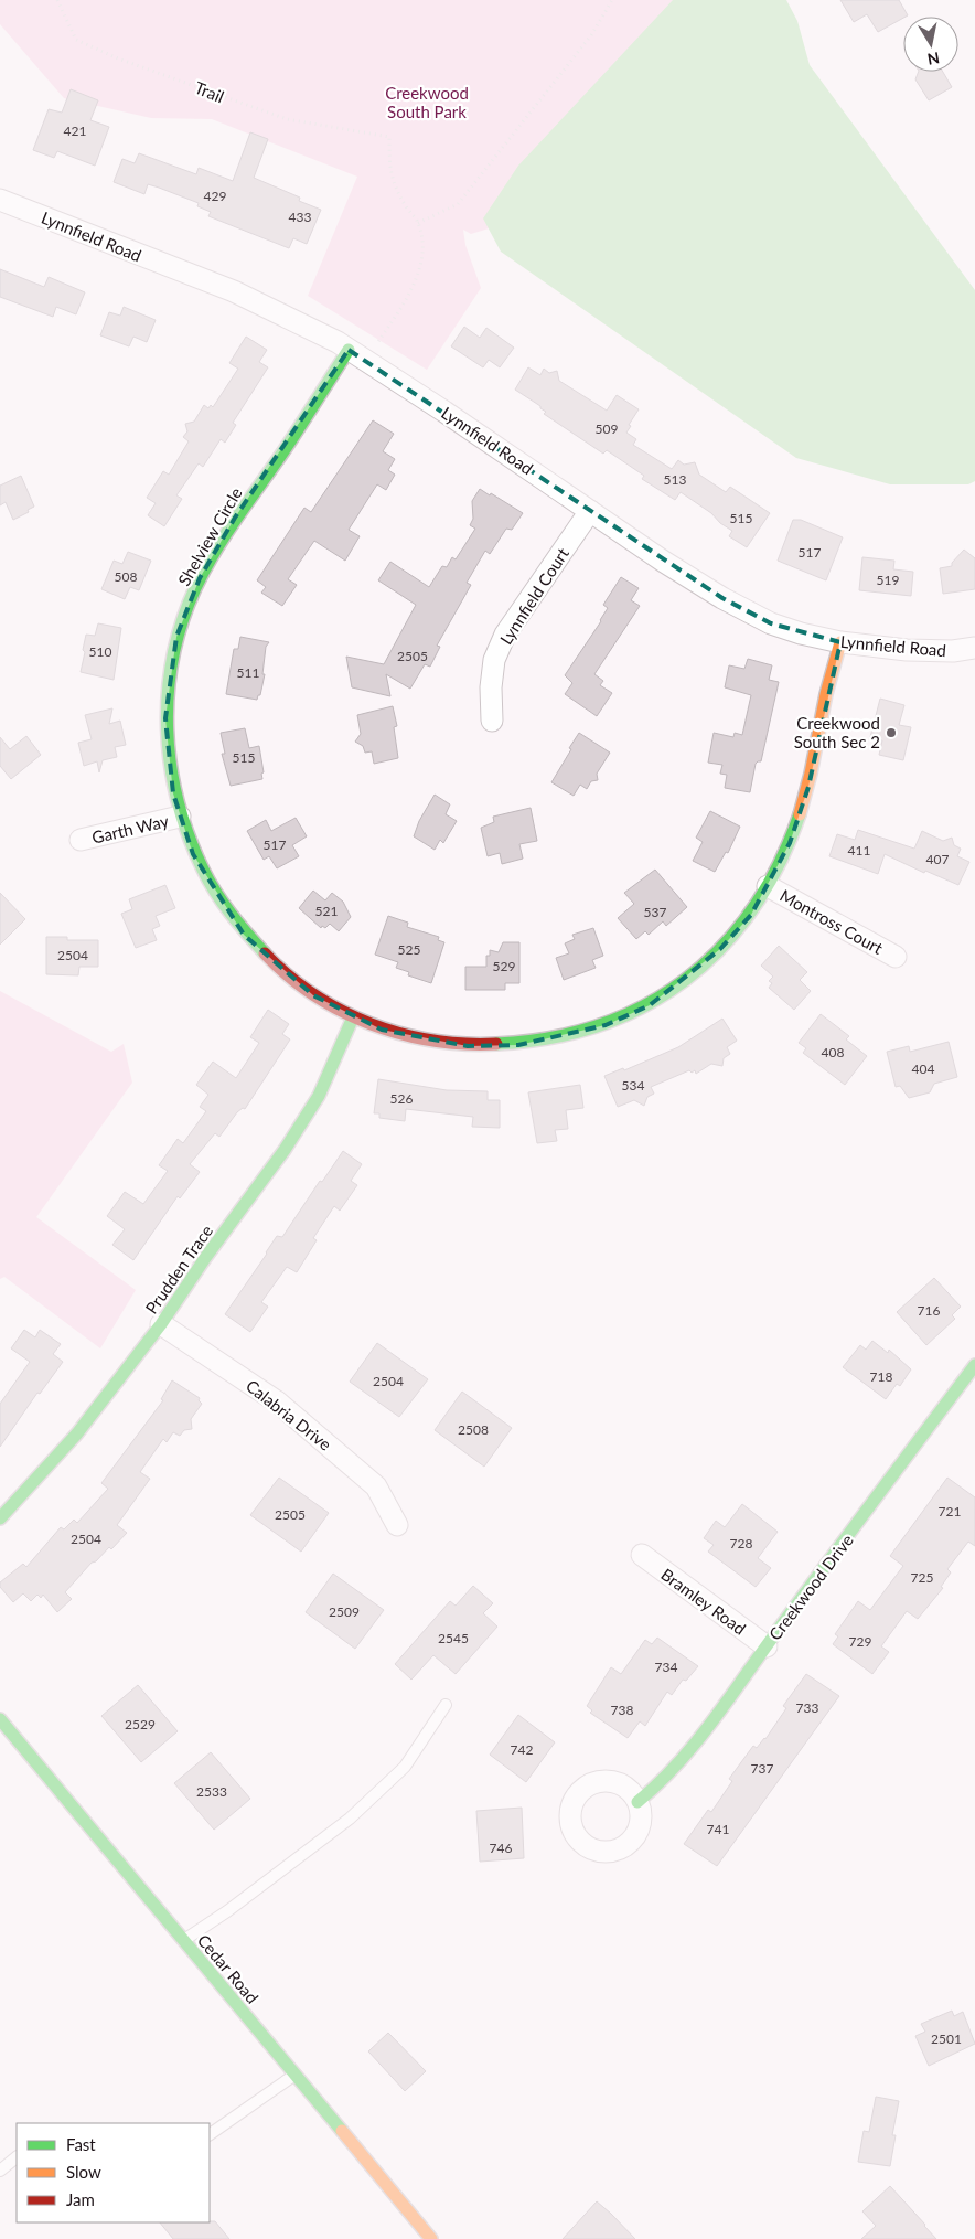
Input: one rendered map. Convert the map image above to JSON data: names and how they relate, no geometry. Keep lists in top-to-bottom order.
{
  "streets": {
    "street": [
      "Lynnfield Road",
      "Shelview Circle",
      "Lynnfield Court",
      "Garth Way",
      "Montross Court",
      "Prudden Trace",
      "Calabria Drive",
      "Creekwood Drive",
      "Bramley Road",
      "Cedar Road"
    ],
    "path": ["Trail"]
  },
  "crossings": [
    ["Lynnfield Road", "Shelview Circle"],
    ["Lynnfield Road", "Lynnfield Court"],
    ["Shelview Circle", "Garth Way"],
    ["Shelview Circle", "Montross Court"],
    ["Shelview Circle", "Prudden Trace"],
    ["Prudden Trace", "Calabria Drive"],
    ["Creekwood Drive", "Bramley Road"]
  ],
  "parks": ["Creekwood South Park"],
  "places": ["Creekwood South Sec 2"],
  "house_numbers": [
    "421",
    "429",
    "433",
    "509",
    "513",
    "515",
    "517",
    "508",
    "519",
    "510",
    "2505",
    "511",
    "515",
    "517",
    "411",
    "407",
    "521",
    "537",
    "525",
    "2504",
    "529",
    "408",
    "404",
    "534",
    "526",
    "716",
    "718",
    "2504",
    "2508",
    "721",
    "2505",
    "2504",
    "728",
    "725",
    "2509",
    "2545",
    "729",
    "734",
    "733",
    "738",
    "2529",
    "742",
    "737",
    "2533",
    "741",
    "746",
    "2501"
  ],
  "legend": ["Fast", "Slow", "Jam"],
  "north": "bottom"
}
